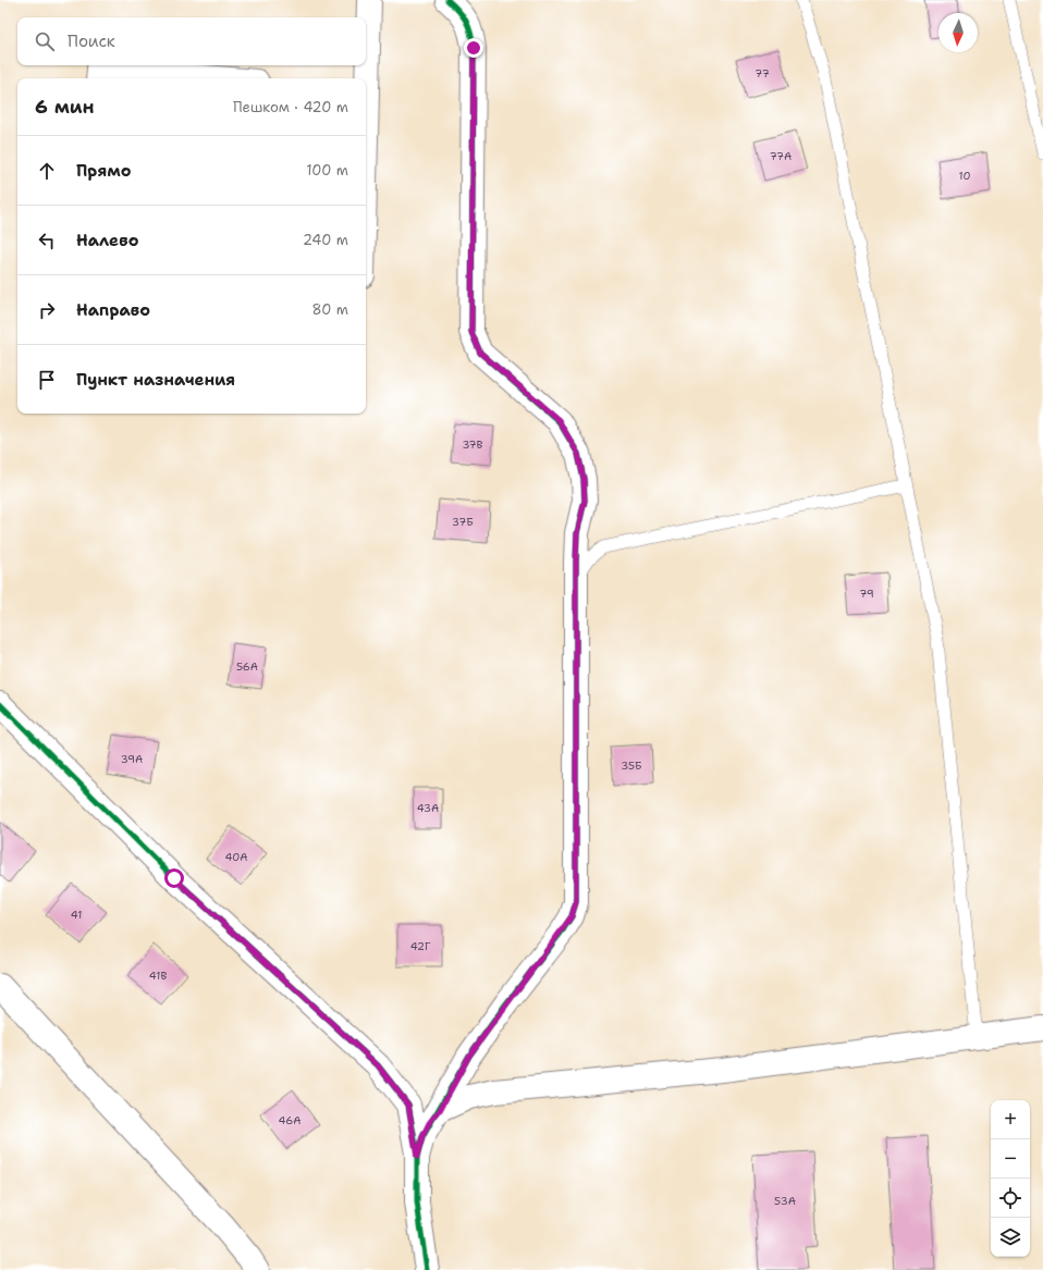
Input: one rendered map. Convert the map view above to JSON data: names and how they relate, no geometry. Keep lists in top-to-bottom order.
{
  "house_numbers": [
    "77",
    "77А",
    "10",
    "37В",
    "37Б",
    "79",
    "56А",
    "39А",
    "35Б",
    "43А",
    "40А",
    "41",
    "42Г",
    "41В",
    "46А",
    "53А"
  ],
  "north": "bottom",
  "page": {
    "search": "Поиск",
    "heading": ["6 мин", "Пешком · 420 m"],
    "list": [
      ["Прямо", "100 m"],
      ["Налево", "240 m"],
      ["Направо", "80 m"],
      "Пункт назначения"
    ],
    "map_buttons": ["+", "−"]
  }
}
